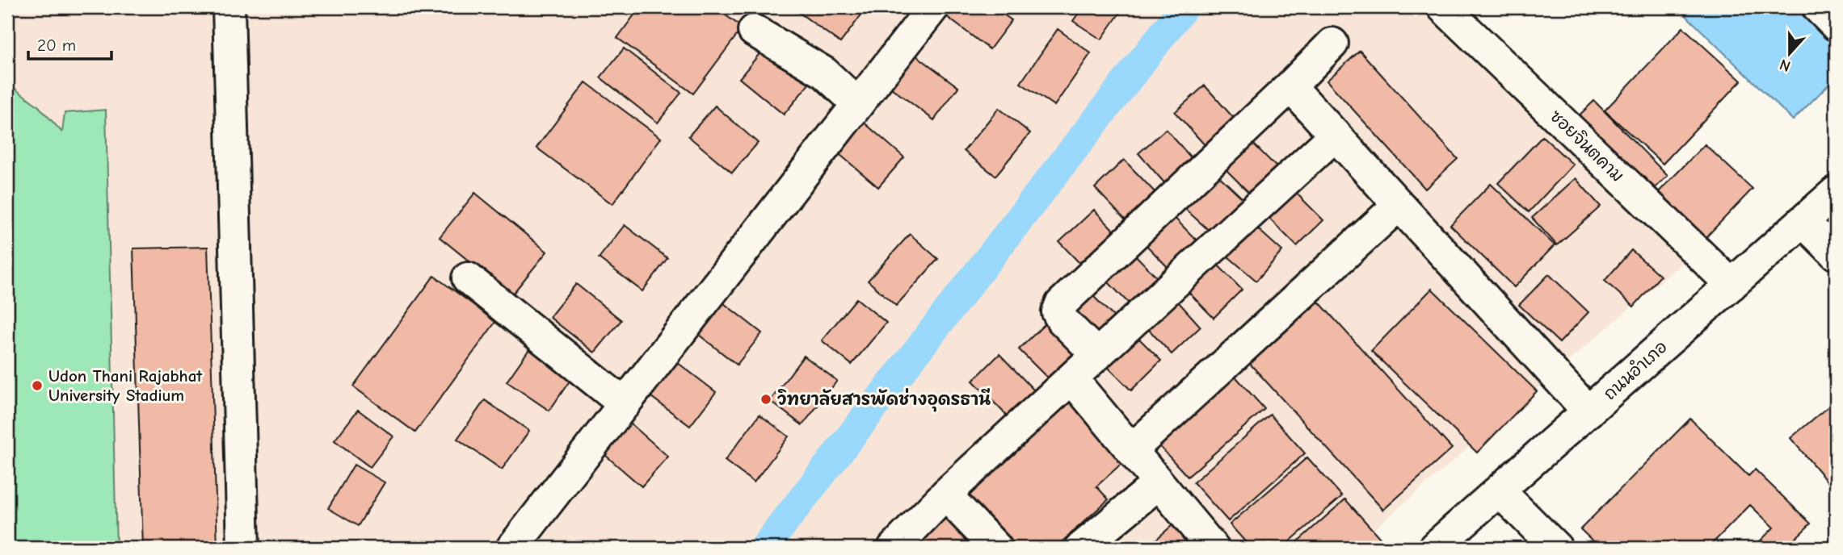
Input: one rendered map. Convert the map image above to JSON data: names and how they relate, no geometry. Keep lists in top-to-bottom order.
{
  "streets": {
    "street": ["ซอยจินตคาม", "ถนนอำเภอ"]
  },
  "crossings": [
    ["ซอยจินตคาม", "ถนนอำเภอ"]
  ],
  "places": ["Udon Thani Rajabhat University Stadium", "วิทยาลัยสารพัดช่างอุดรธานี"],
  "scale_bar": "20 m",
  "north": "bottom"
}
